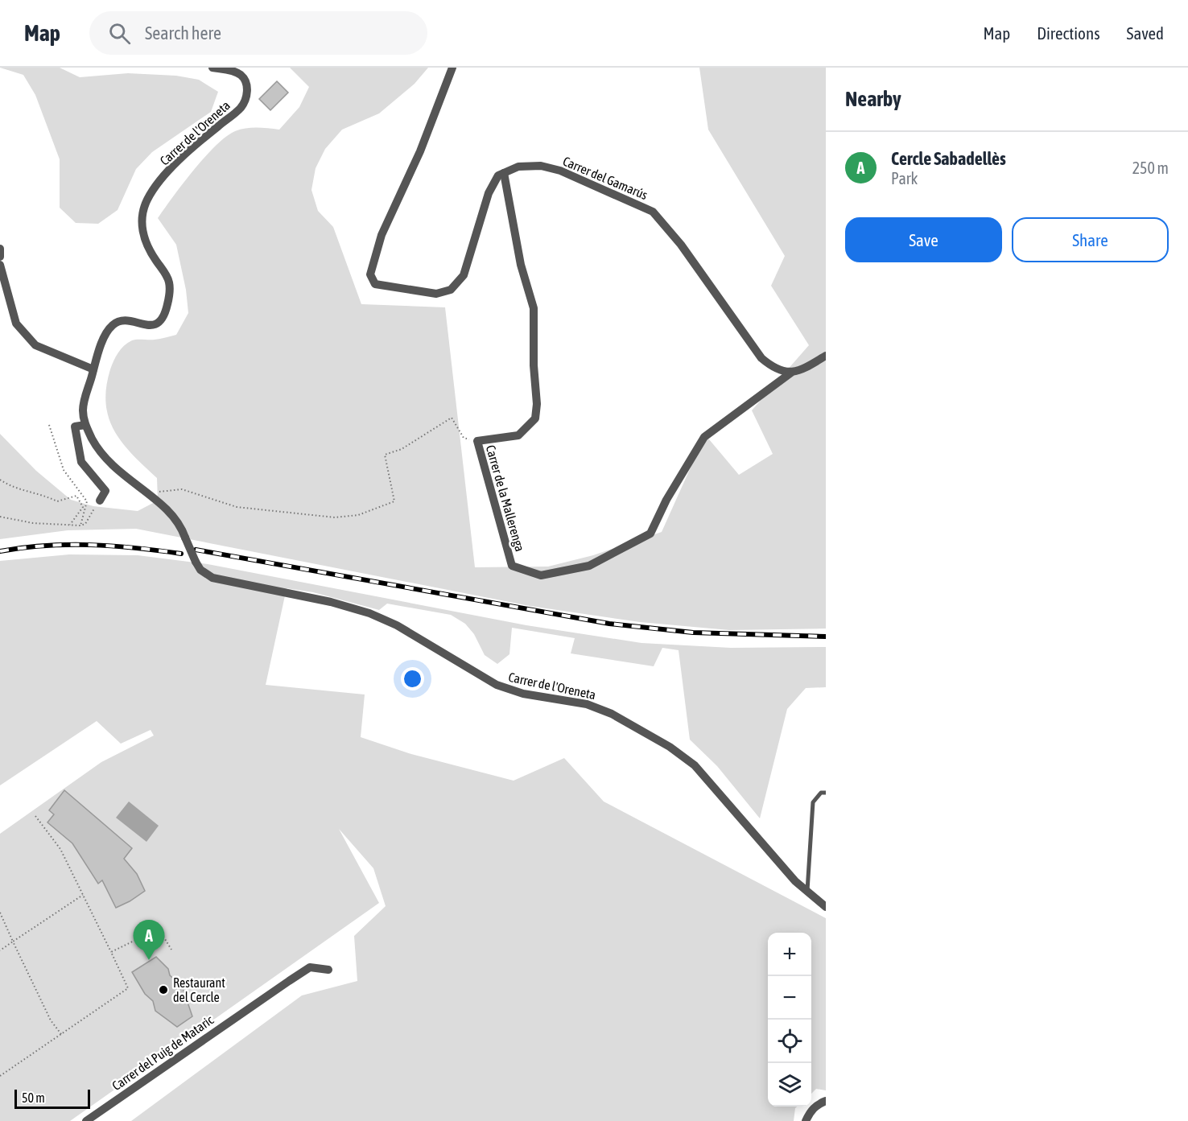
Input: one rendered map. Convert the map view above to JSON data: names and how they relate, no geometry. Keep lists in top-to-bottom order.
{
  "streets": {
    "street": [
      "Carrer de l'Oreneta",
      "Carrer del Gamarús",
      "Carrer de la Mallerenga",
      "Carrer del Puig de Mataric"
    ]
  },
  "crossings": [
    ["Carrer del Gamarús", "Carrer de la Mallerenga"]
  ],
  "places": ["Restaurant del Cercle"],
  "scale_bar": "50 m",
  "page": {
    "header": "Map",
    "search": "Search here",
    "nav": ["Map", "Directions", "Saved"],
    "heading": "Nearby",
    "list": [
      {
        "mark": "A",
        "name": "Cercle Sabadellès",
        "note": "Park",
        "value": "250 m"
      }
    ],
    "buttons": ["Save", "Share"],
    "pins": "A",
    "map_buttons": ["+", "−"],
    "scale": "50 m"
  }
}
